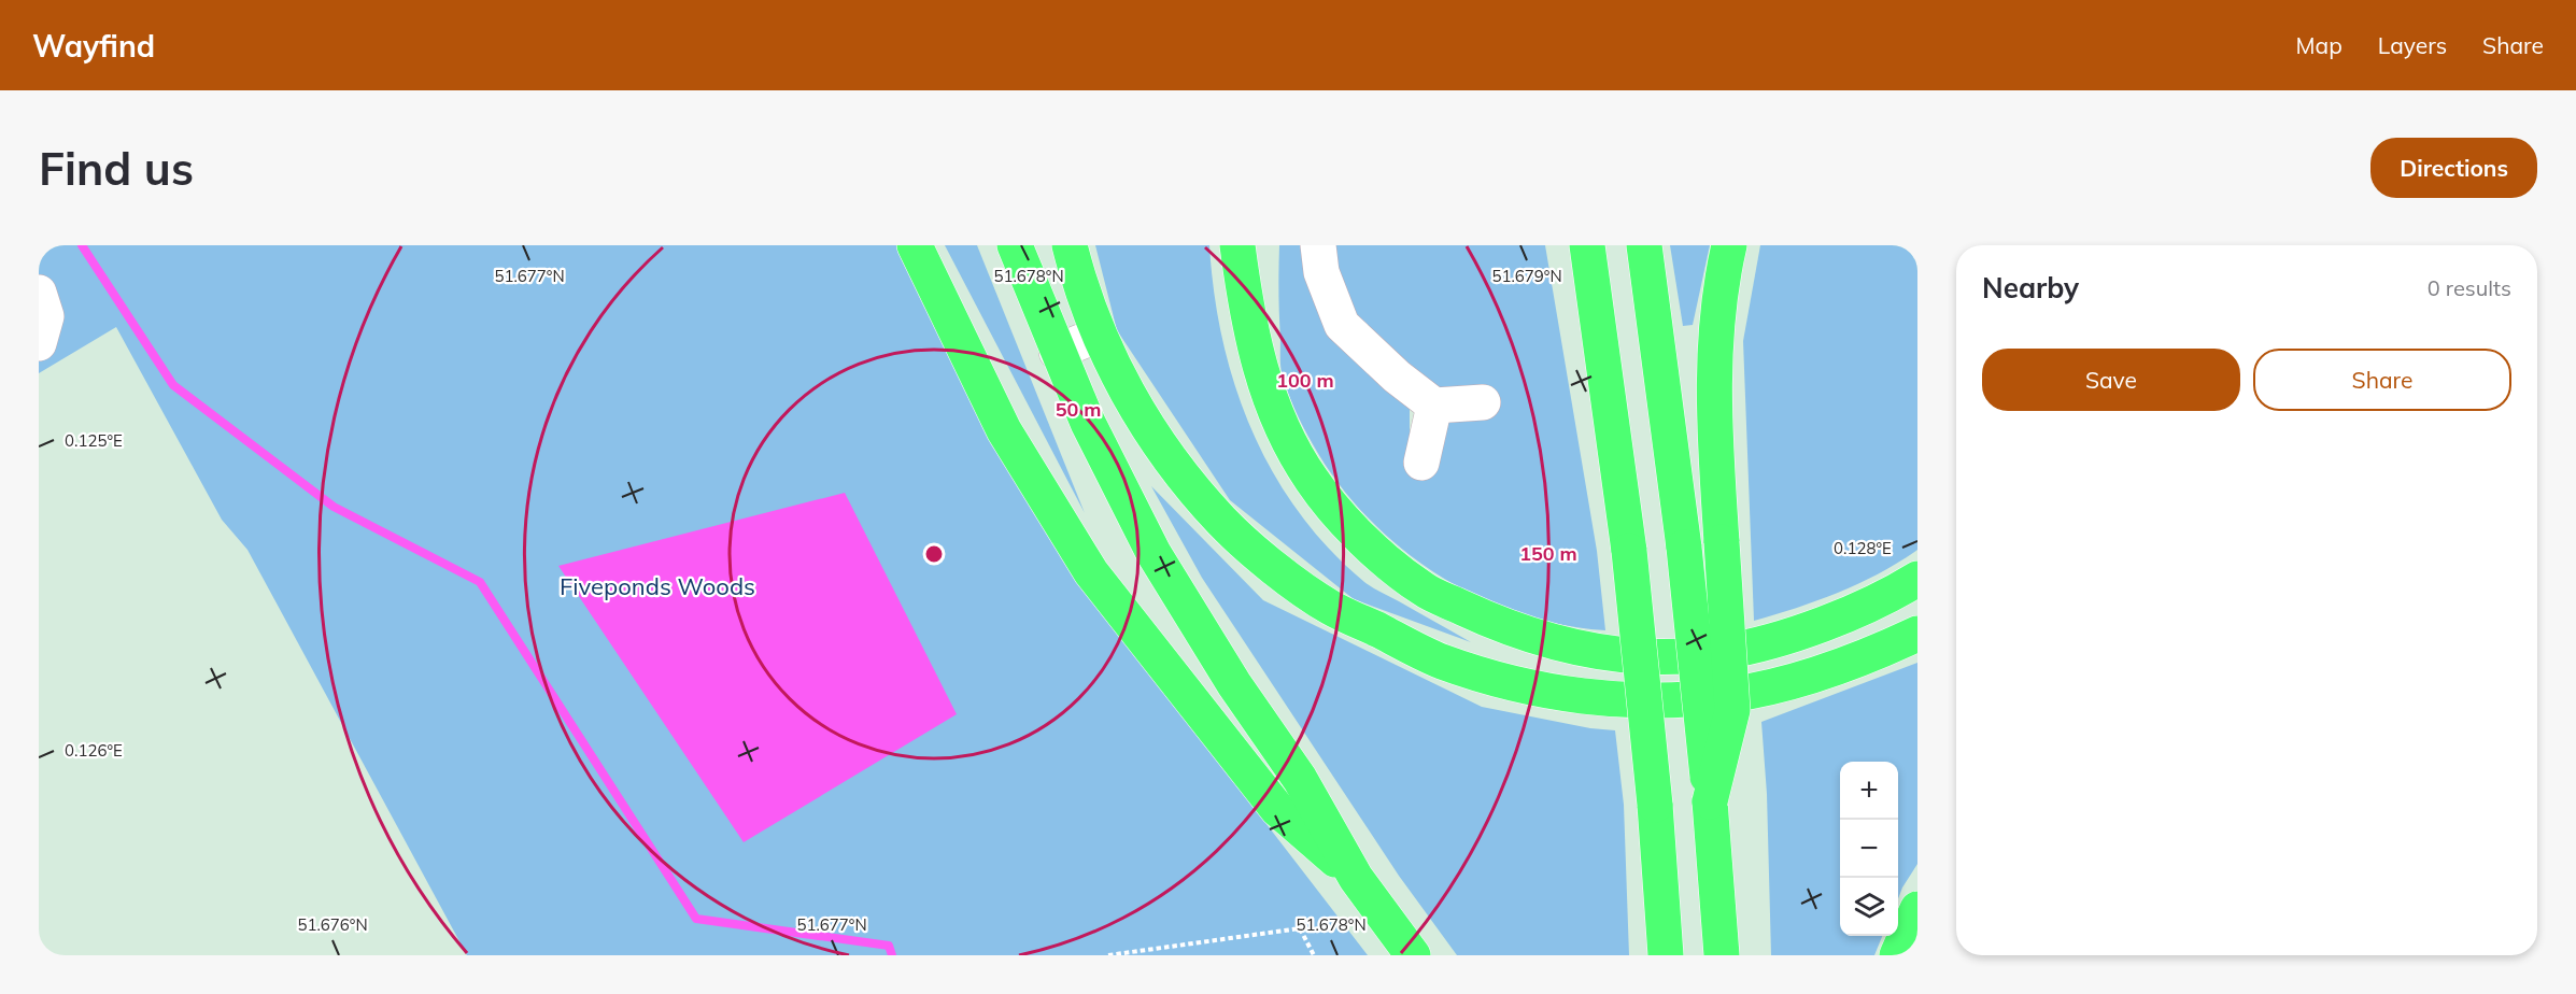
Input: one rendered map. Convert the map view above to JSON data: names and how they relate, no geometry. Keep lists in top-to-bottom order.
{
  "parks": ["Fiveponds Woods"],
  "page": {
    "header": "Wayfind",
    "nav": ["Map", "Layers", "Share"],
    "buttons": [
      "Directions",
      ["Save", "Share"]
    ],
    "title": "Find us",
    "heading": ["Nearby", "0 results"],
    "map_buttons": ["+", "−"]
  },
  "coordinates": [
    "51.677°N",
    "51.678°N",
    "51.679°N",
    "0.125°E",
    "0.128°E",
    "0.126°E",
    "51.676°N"
  ],
  "rings": ["100 m", "50 m", "150 m"]
}
